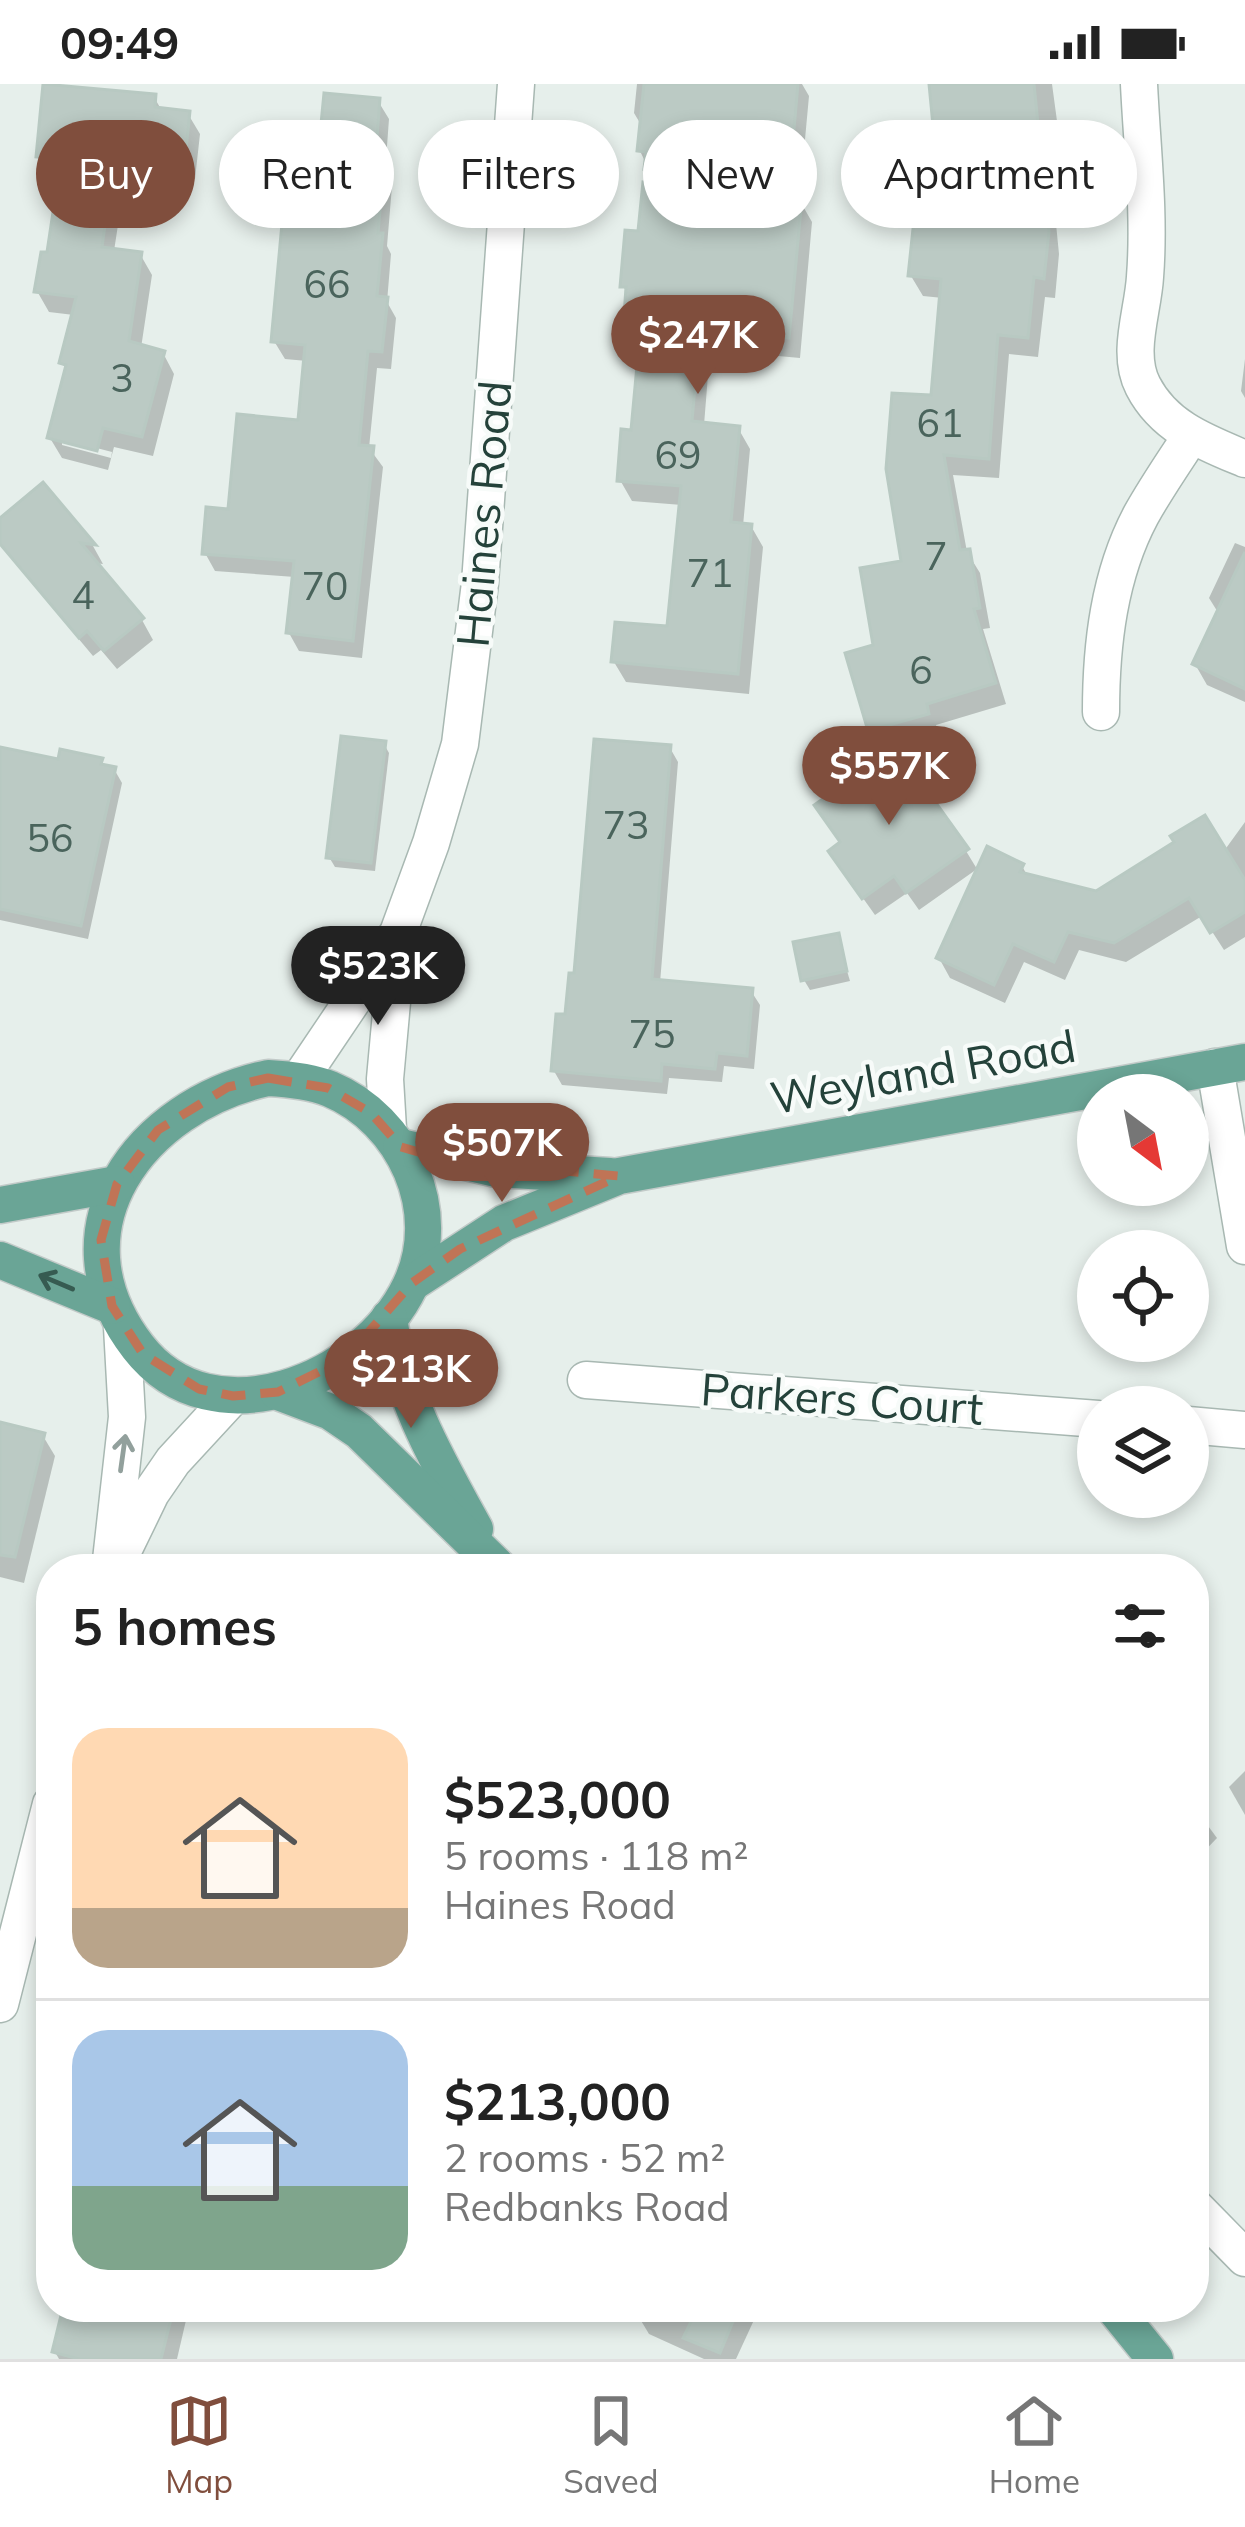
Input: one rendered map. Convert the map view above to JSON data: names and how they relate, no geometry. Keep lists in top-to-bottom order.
{
  "streets": {
    "main road": ["Weyland Road"],
    "street": ["Haines Road", "Parkers Court"]
  },
  "crossings": [
    ["Haines Road", "Weyland Road"]
  ],
  "house_numbers": [
    "66",
    "3",
    "61",
    "69",
    "7",
    "71",
    "70",
    "4",
    "6",
    "73",
    "56",
    "75"
  ],
  "north": "bottom right",
  "page": {
    "status": "09:49",
    "chip": [
      "Buy",
      "Rent",
      "Filters",
      "New",
      "Apartment"
    ],
    "price": [
      "$247K",
      "$557K",
      "$523K",
      "$507K",
      "$213K"
    ],
    "heading": "5 homes",
    "list": [
      {
        "name": "$523,000",
        "note": "5 rooms · 118 m² · Haines Road"
      },
      {
        "name": "$213,000",
        "note": "2 rooms · 52 m² · Redbanks Road"
      }
    ],
    "tabs": ["Map", "Saved", "Home"]
  }
}
